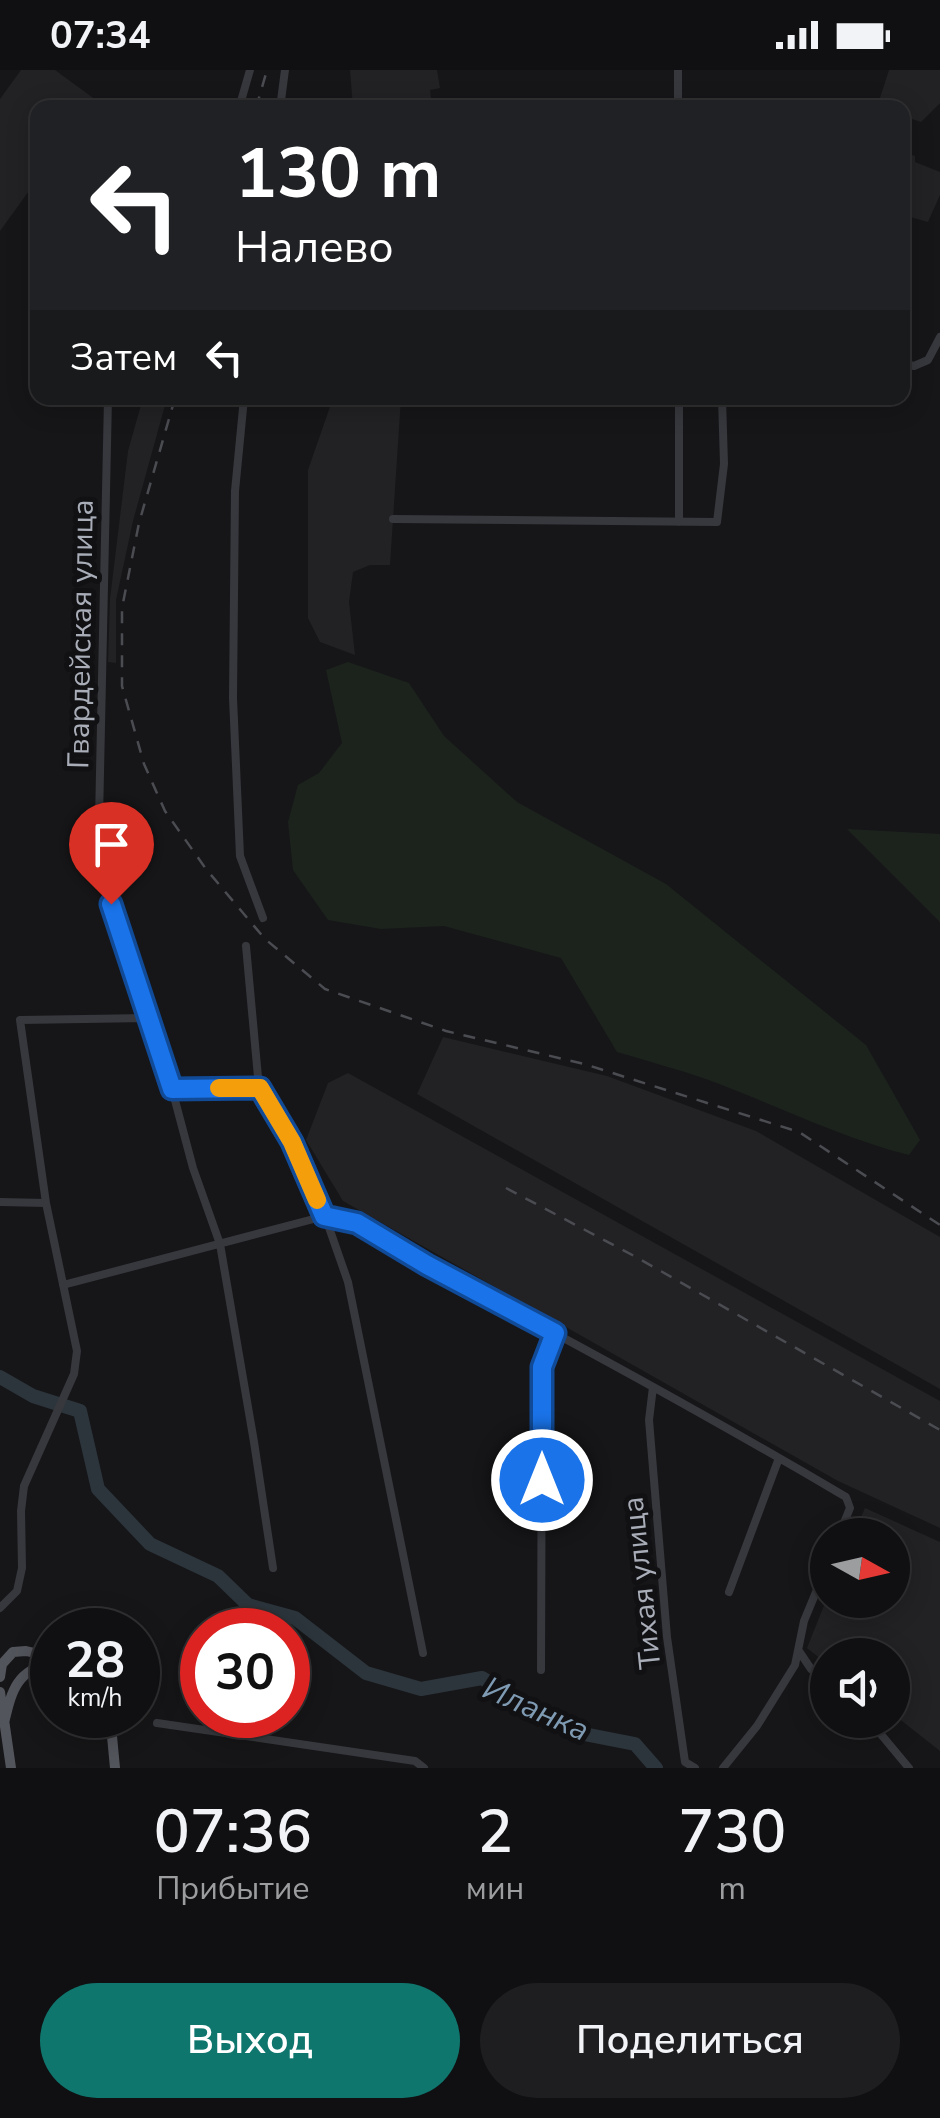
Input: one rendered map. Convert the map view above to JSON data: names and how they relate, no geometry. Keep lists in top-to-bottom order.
{
  "streets": {
    "street": ["Гвардейская улица", "Тихая улица"]
  },
  "water": ["Иланка"],
  "north": "right",
  "page": {
    "status": "07:34",
    "turn": ["130 m", "Налево"],
    "then": "Затем",
    "speed": "28 km/h",
    "limit": "30",
    "eta": [
      "07:36",
      "Прибытие",
      "2",
      "мин",
      "730",
      "m"
    ],
    "buttons": ["Выход", "Поделиться"]
  }
}
